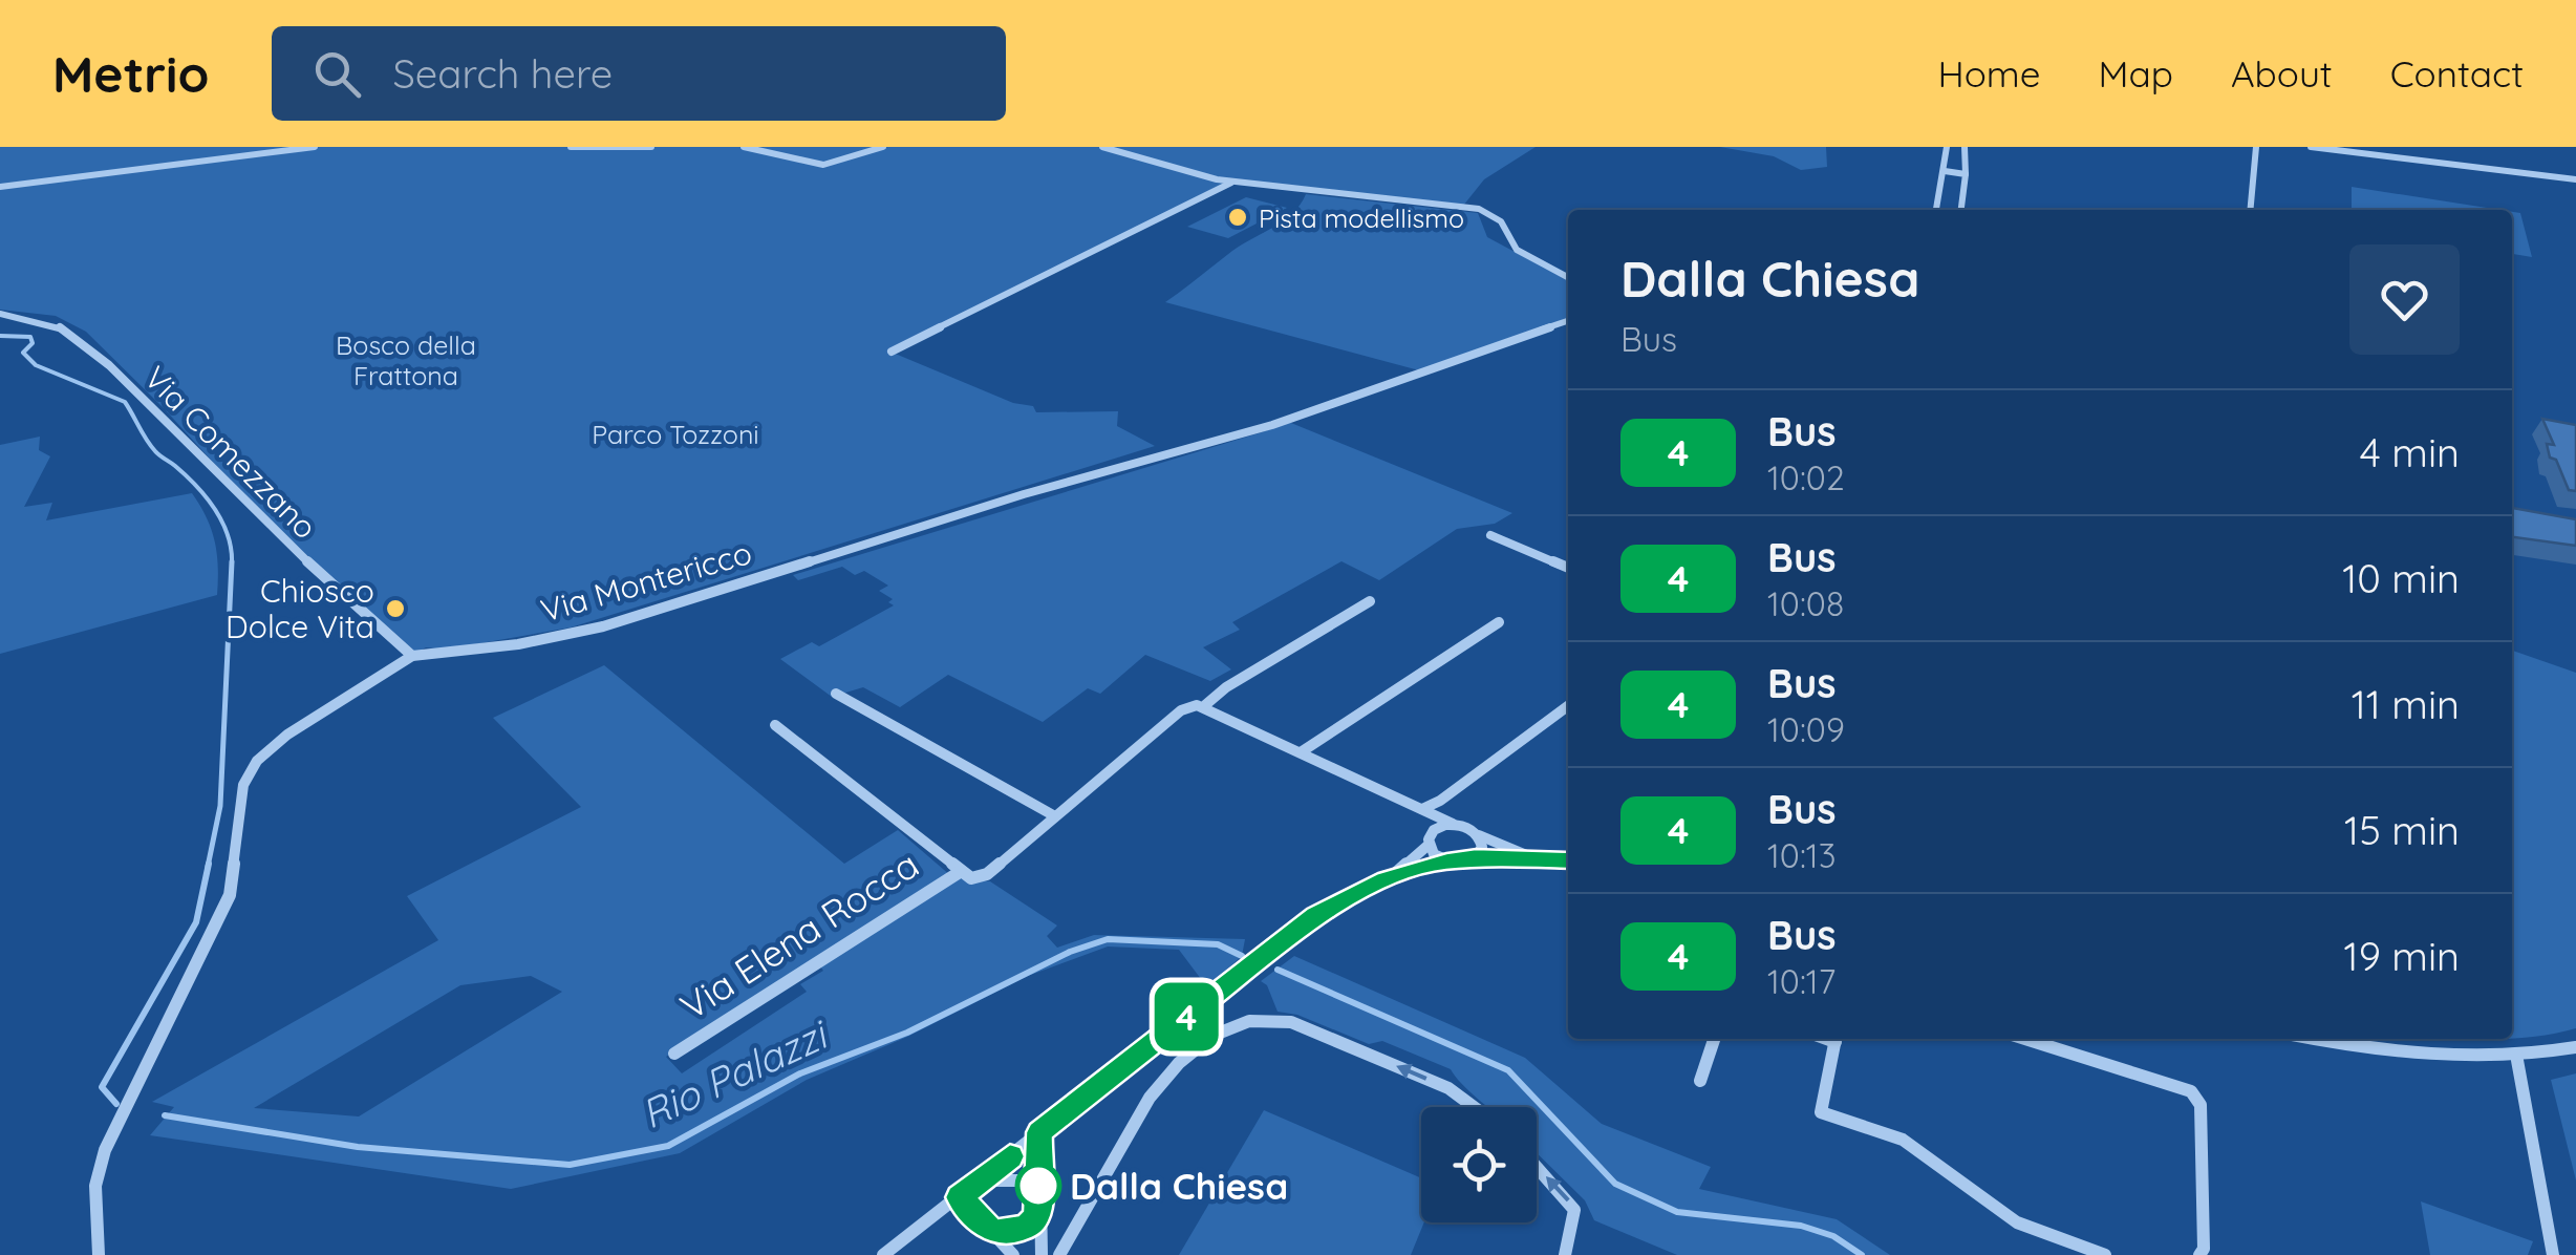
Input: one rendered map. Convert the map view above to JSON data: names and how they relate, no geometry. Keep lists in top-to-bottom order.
{
  "streets": {
    "street": ["Via Comezzano", "Via Montericco", "Via Elena Rocca"]
  },
  "crossings": [
    ["Via Comezzano", "Via Montericco"]
  ],
  "water": ["Rio Palazzi"],
  "parks": ["Bosco della Frattona", "Parco Tozzoni"],
  "places": ["Pista modellismo", "Chiosco Dolce Vita", "Dalla Chiesa"],
  "lines": ["bus line 4"],
  "page": {
    "header": "Metrio",
    "search": "Search here",
    "nav": [
      "Home",
      "Map",
      "About",
      "Contact"
    ],
    "on_map": "4",
    "heading": ["Dalla Chiesa", "Bus"],
    "list": [
      {
        "mark": "4",
        "name": "Bus",
        "note": "10:02",
        "value": "4 min"
      },
      {
        "mark": "4",
        "name": "Bus",
        "note": "10:08",
        "value": "10 min"
      },
      {
        "mark": "4",
        "name": "Bus",
        "note": "10:09",
        "value": "11 min"
      },
      {
        "mark": "4",
        "name": "Bus",
        "note": "10:13",
        "value": "15 min"
      },
      {
        "mark": "4",
        "name": "Bus",
        "note": "10:17",
        "value": "19 min"
      }
    ]
  }
}
